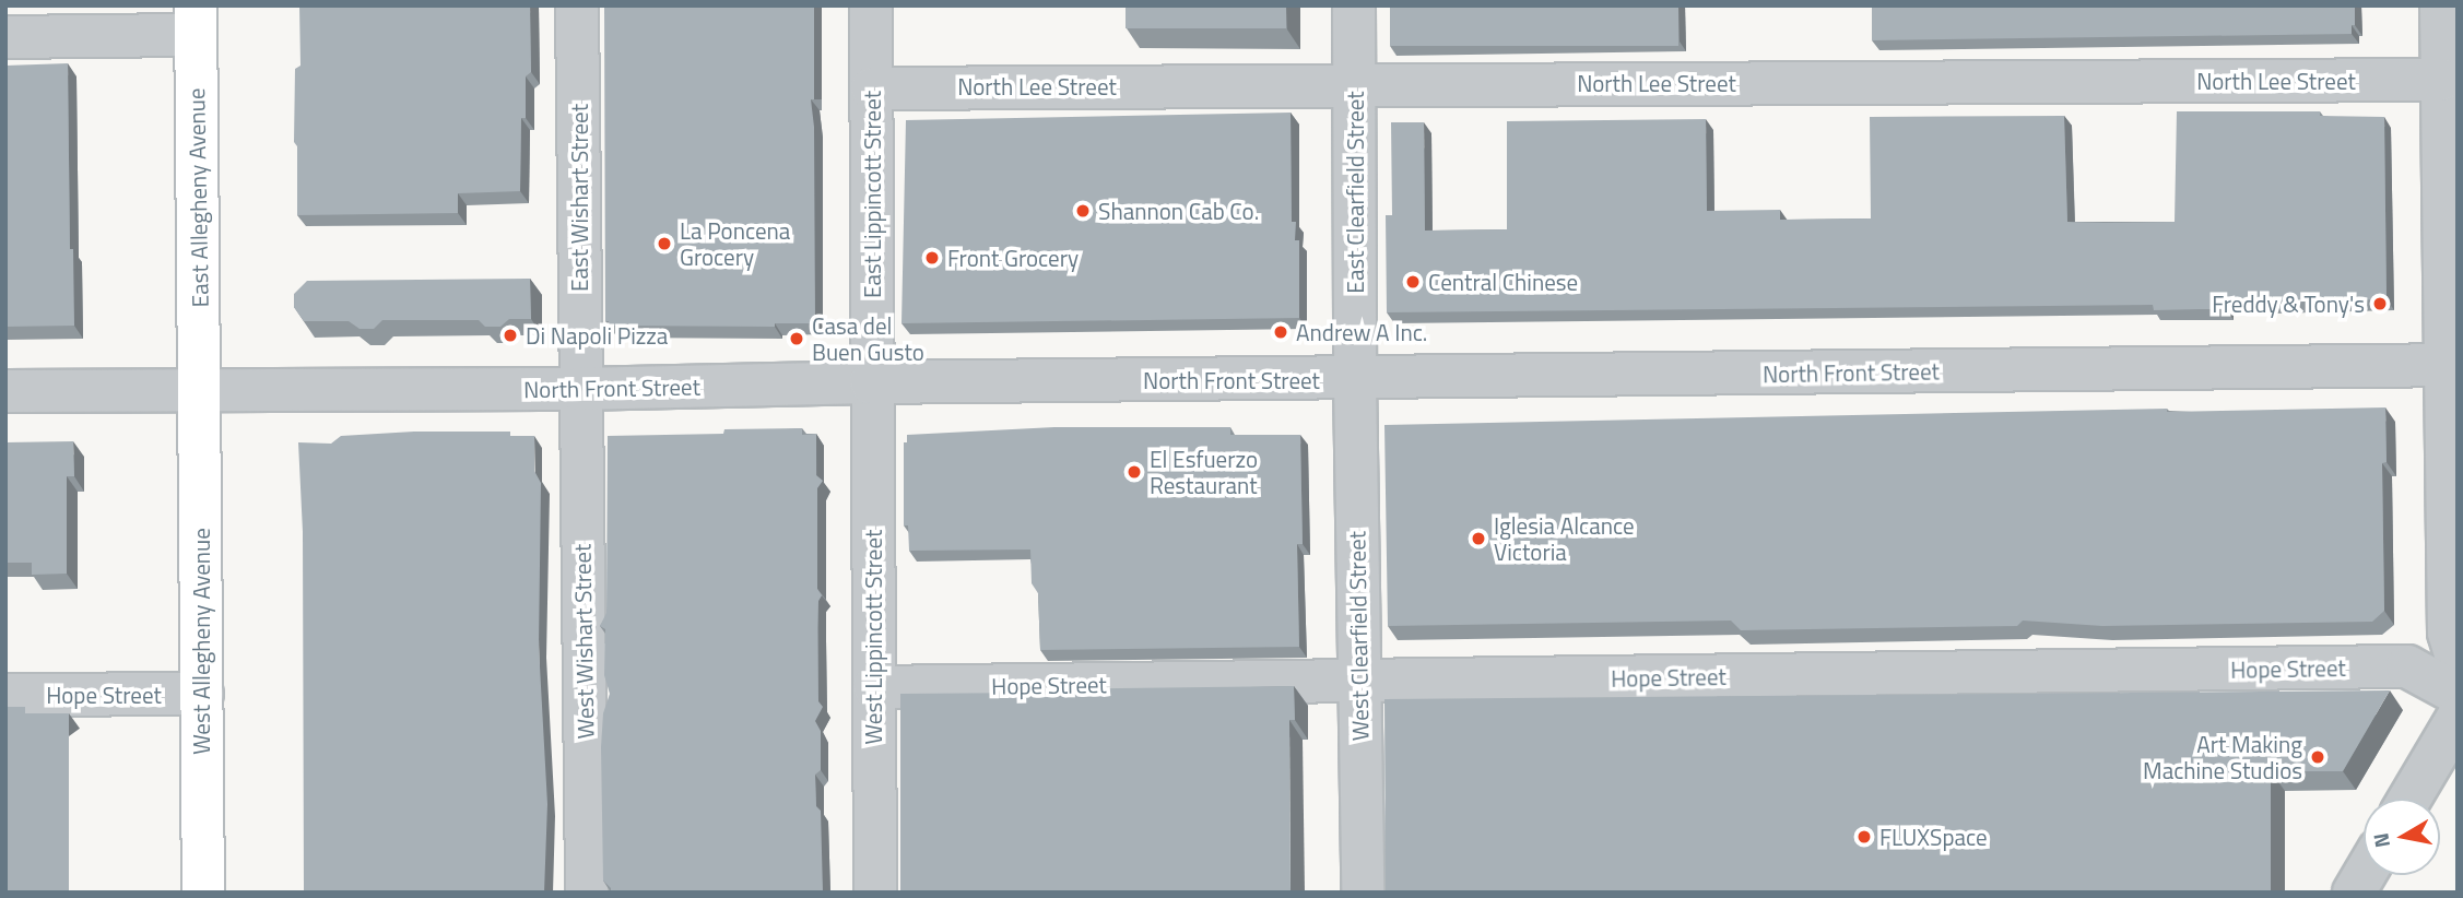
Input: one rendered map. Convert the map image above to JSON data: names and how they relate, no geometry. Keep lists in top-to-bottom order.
{
  "streets": {
    "main road": ["East Allegheny Avenue", "West Allegheny Avenue"],
    "street": [
      "North Lee Street",
      "East Clearfield Street",
      "East Lippincott Street",
      "East Wishart Street",
      "North Front Street",
      "West Clearfield Street",
      "West Lippincott Street",
      "West Wishart Street",
      "Hope Street"
    ]
  },
  "crossings": [
    ["North Lee Street", "East Clearfield Street"],
    ["North Lee Street", "East Lippincott Street"],
    ["East Clearfield Street", "North Front Street"],
    ["East Clearfield Street", "West Clearfield Street"],
    ["East Lippincott Street", "North Front Street"],
    ["East Lippincott Street", "West Lippincott Street"],
    ["East Allegheny Avenue", "North Front Street"],
    ["East Allegheny Avenue", "West Allegheny Avenue"],
    ["East Wishart Street", "North Front Street"],
    ["East Wishart Street", "West Wishart Street"],
    ["North Front Street", "West Clearfield Street"],
    ["North Front Street", "West Lippincott Street"],
    ["North Front Street", "West Allegheny Avenue"],
    ["North Front Street", "West Wishart Street"],
    ["West Clearfield Street", "Hope Street"],
    ["West Lippincott Street", "Hope Street"],
    ["West Allegheny Avenue", "Hope Street"]
  ],
  "places": [
    "Shannon Cab Co.",
    "La Poncena Grocery",
    "Front Grocery",
    "Central Chinese",
    "Freddy & Tony's",
    "Andrew A Inc.",
    "Di Napoli Pizza",
    "Casa del Buen Gusto",
    "El Esfuerzo Restaurant",
    "Iglesia Alcance Victoria",
    "Art Making Machine Studios",
    "FLUXSpace"
  ],
  "north": "left"
}
